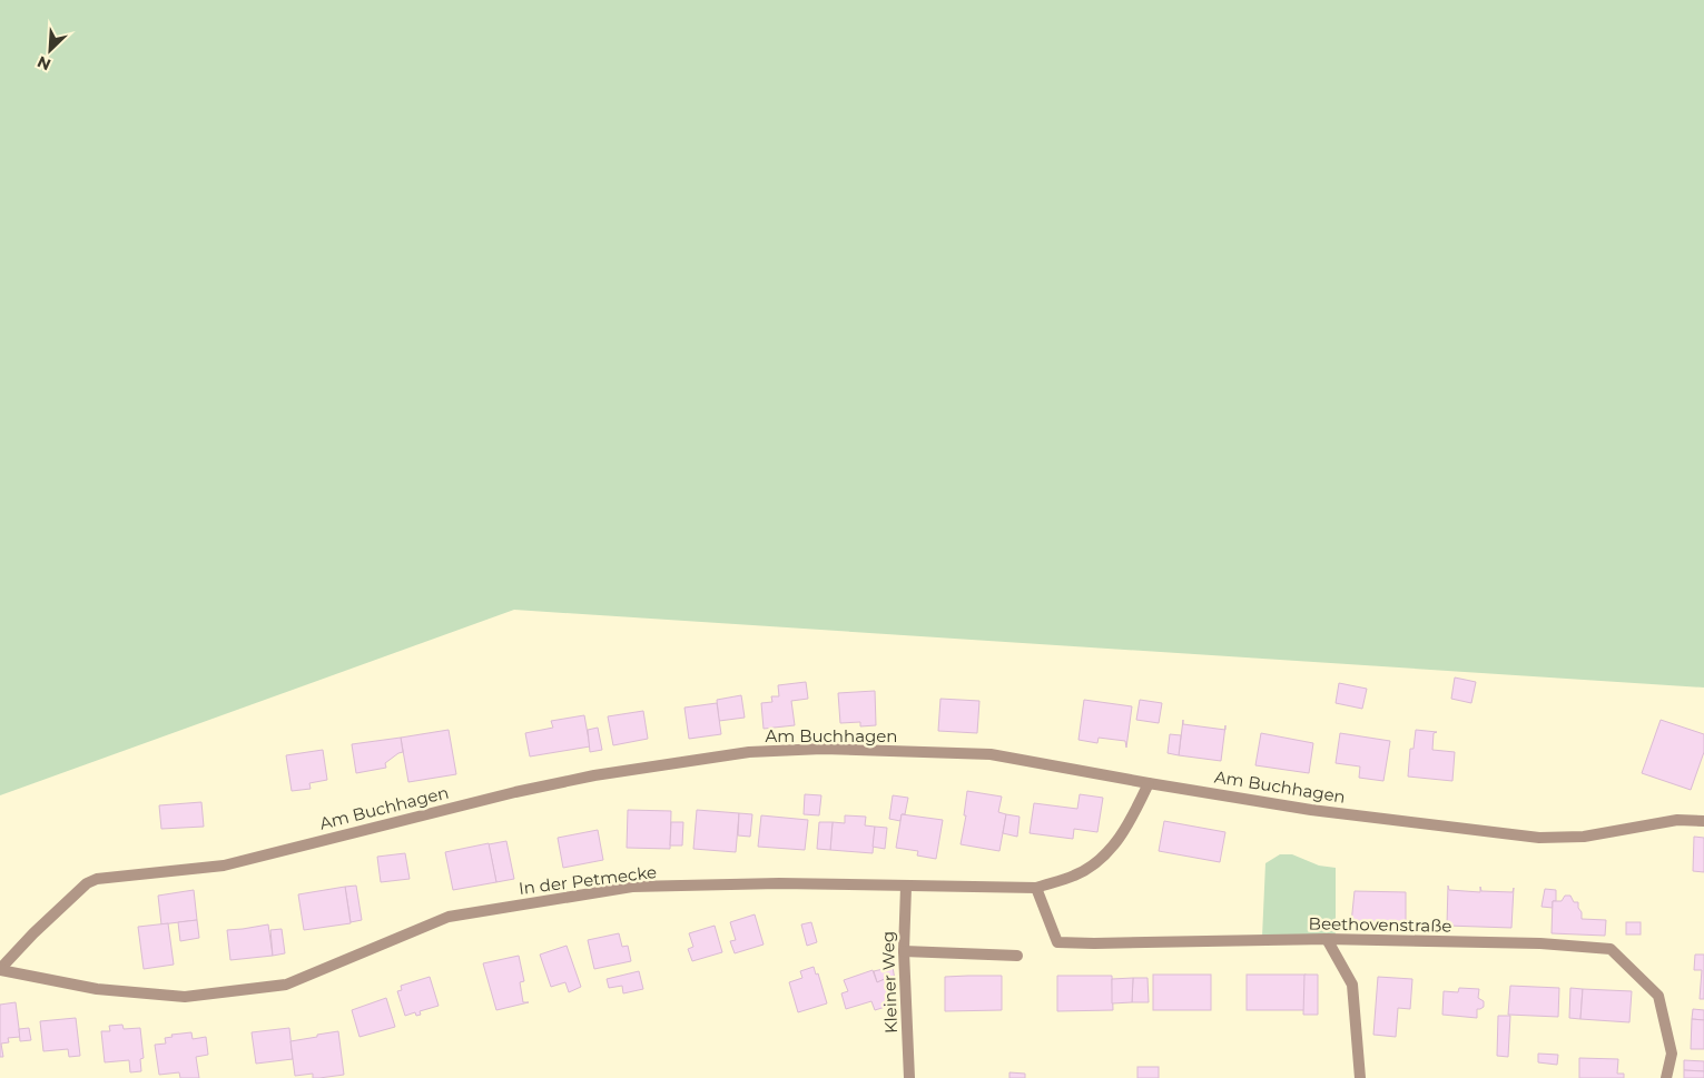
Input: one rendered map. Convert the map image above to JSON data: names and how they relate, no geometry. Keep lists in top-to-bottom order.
{
  "streets": {
    "street": [
      "Am Buchhagen",
      "In der Petmecke",
      "Beethovenstraße",
      "Kleiner Weg"
    ]
  },
  "crossings": [
    ["Am Buchhagen", "In der Petmecke"],
    ["In der Petmecke", "Beethovenstraße"],
    ["In der Petmecke", "Kleiner Weg"]
  ],
  "north": "bottom left"
}
